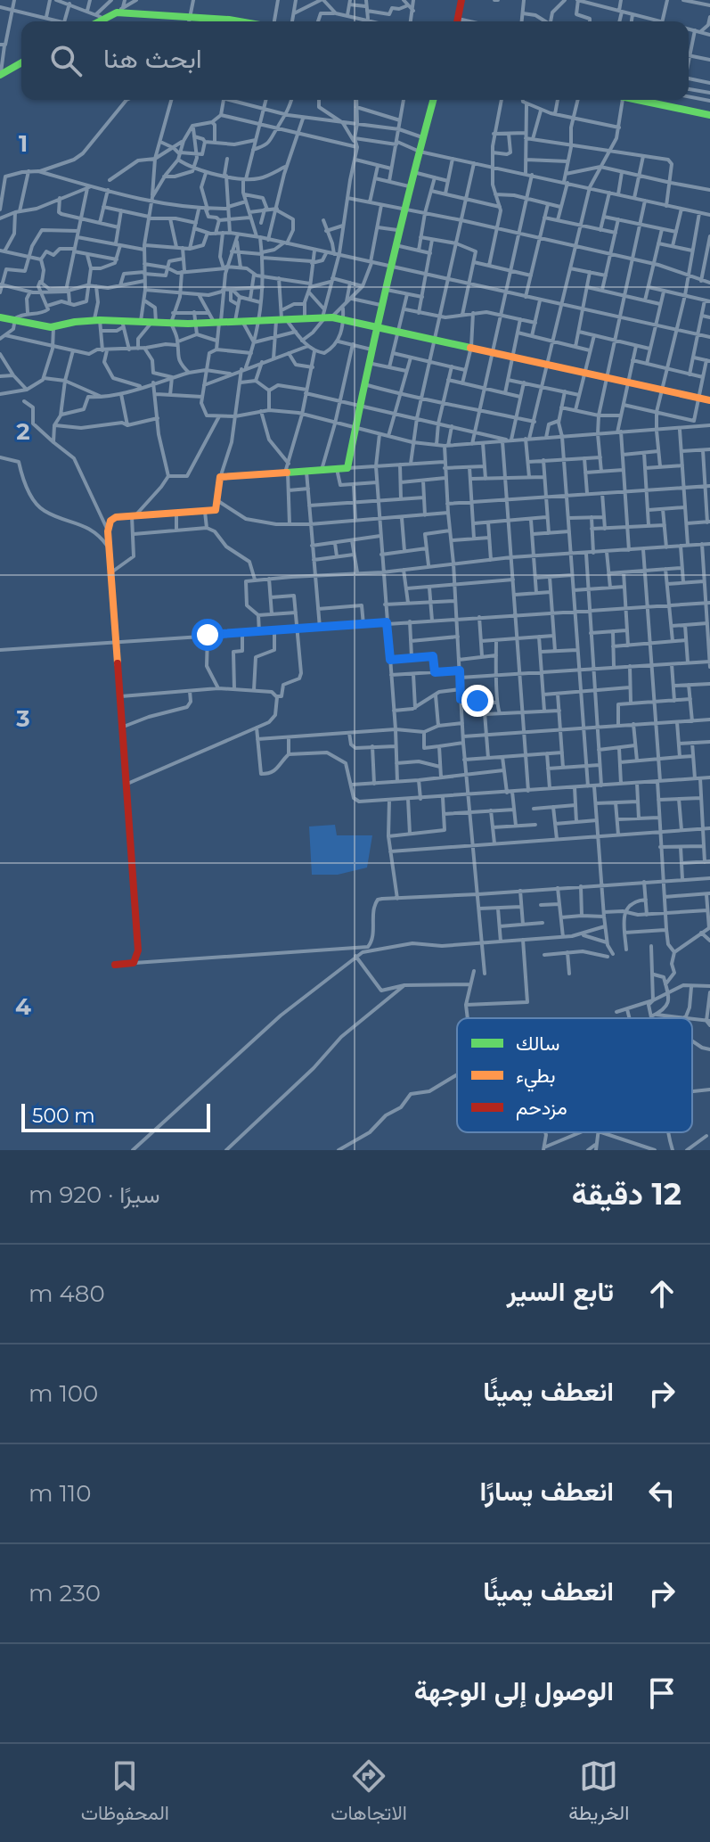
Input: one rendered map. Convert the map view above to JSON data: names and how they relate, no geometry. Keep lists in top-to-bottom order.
{
  "legend": ["سالك", "بطيء", "مزدحم"],
  "scale_bar": "500 m",
  "page": {
    "search": "ابحث هنا",
    "scale": "500 m",
    "heading": ["12 دقيقة", "سيرًا · 920 m"],
    "list": [
      ["تابع السير", "480 m"],
      ["انعطف يمينًا", "100 m"],
      ["انعطف يسارًا", "110 m"],
      ["انعطف يمينًا", "230 m"],
      "الوصول إلى الوجهة"
    ],
    "nav": ["الخريطة", "الاتجاهات", "المحفوظات"]
  },
  "grid": {
    "rows": [
      "1",
      "2",
      "3",
      "4"
    ]
  }
}
